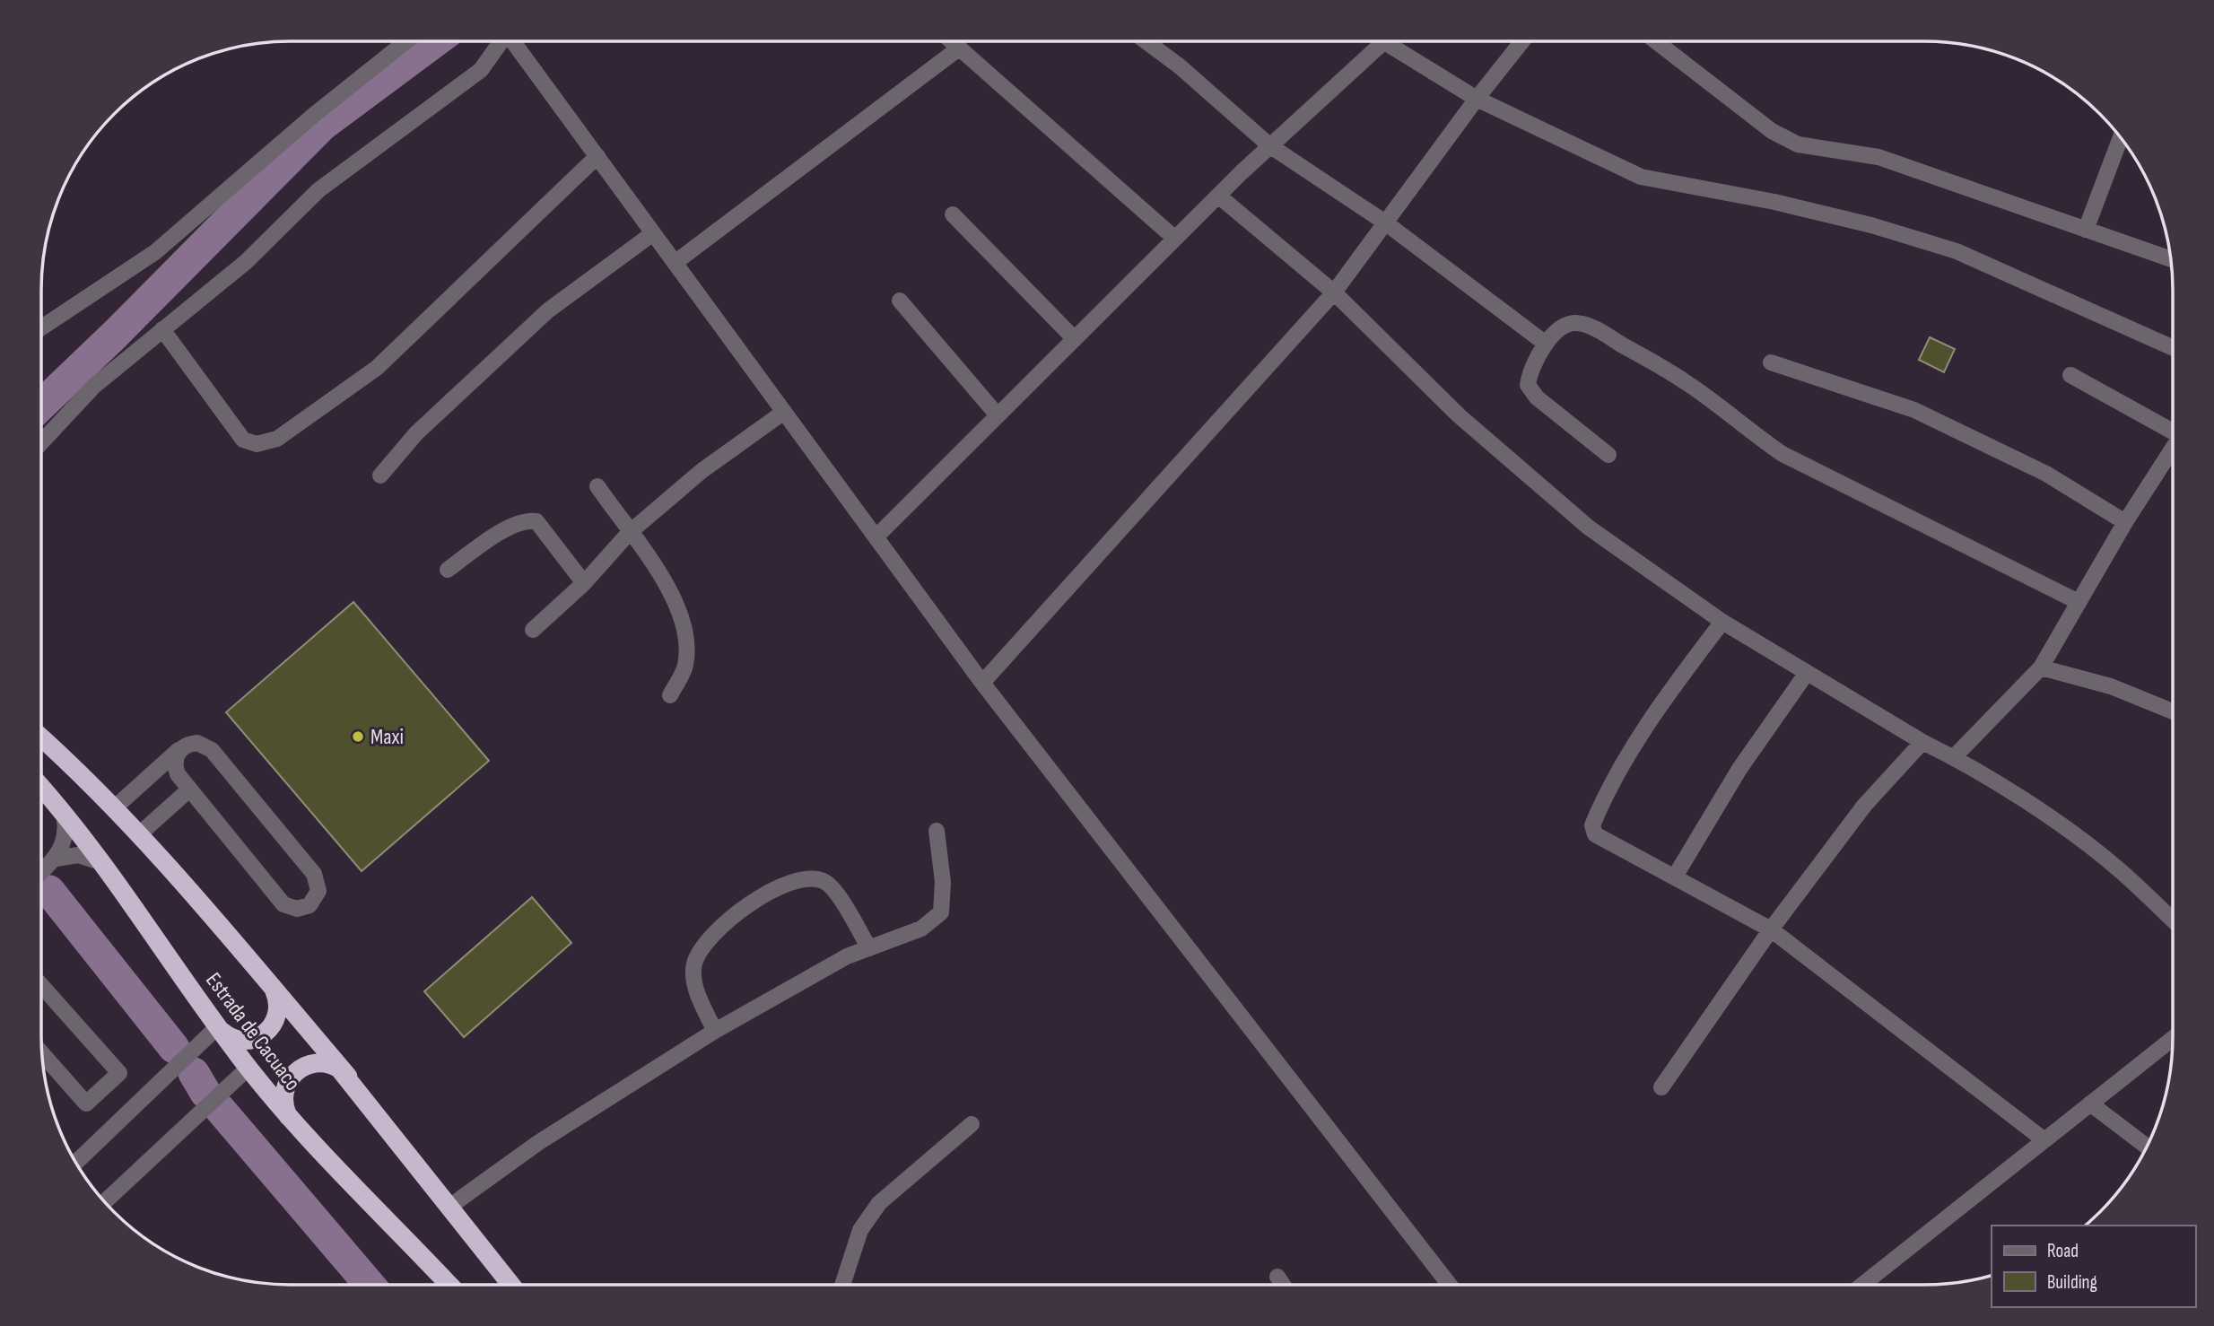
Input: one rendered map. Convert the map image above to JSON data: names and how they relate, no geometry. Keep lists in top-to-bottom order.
{
  "streets": {
    "highway": ["Estrada de Cacuaco"]
  },
  "places": ["Maxi"],
  "legend": ["Road", "Building"]
}
